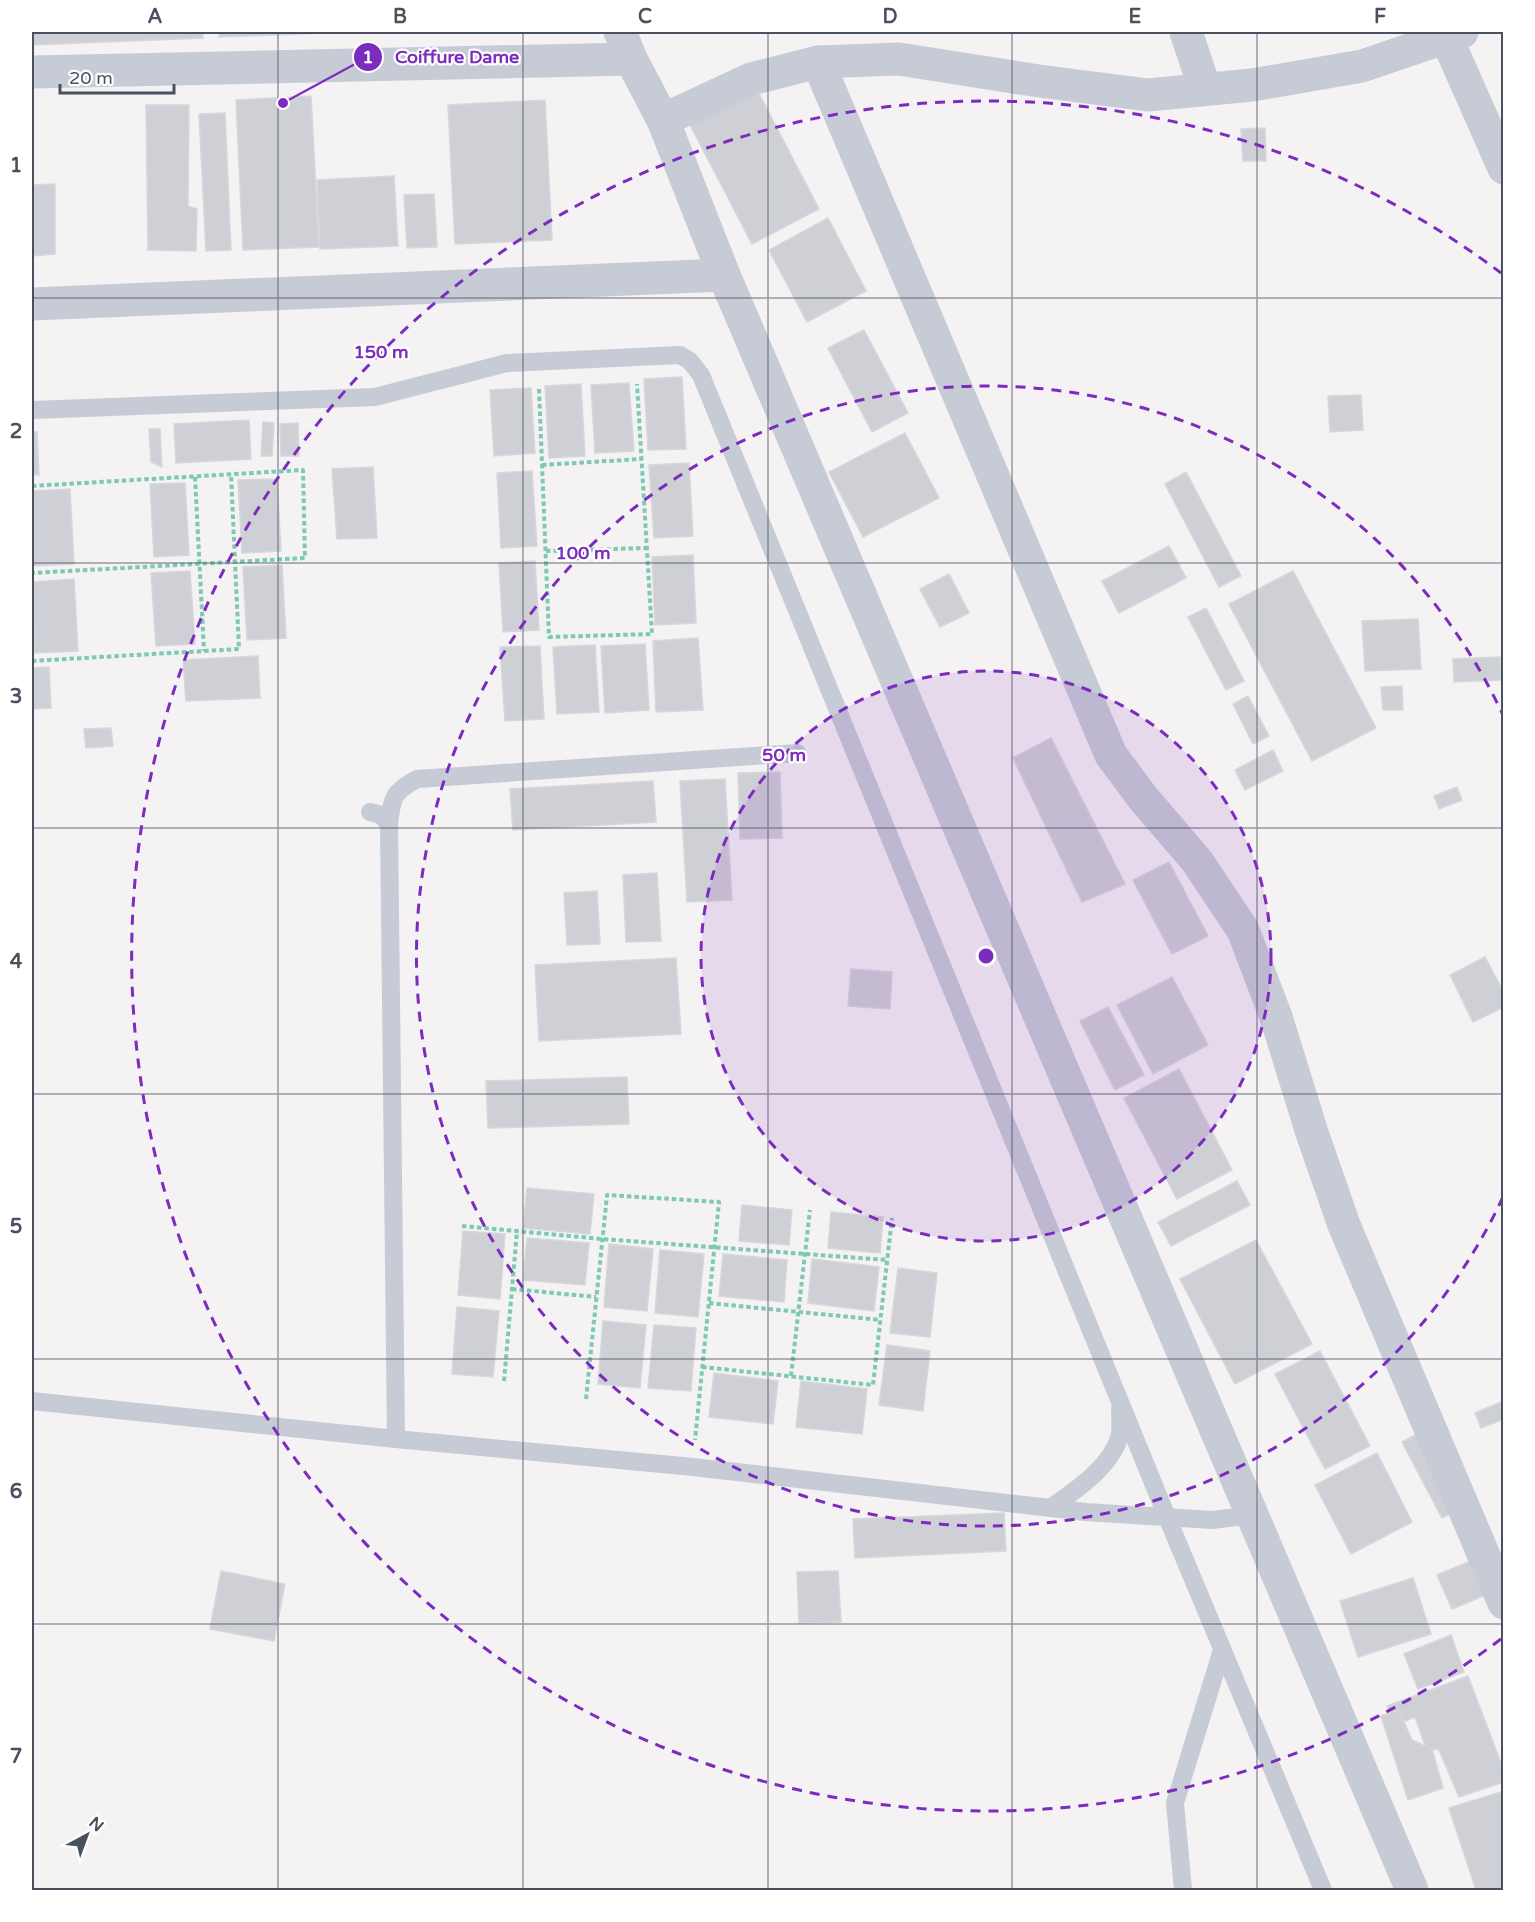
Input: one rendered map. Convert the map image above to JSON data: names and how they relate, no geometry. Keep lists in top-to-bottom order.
{
  "places": ["Coiffure Dame"],
  "scale_bar": "20 m",
  "north": "top right",
  "grid": {
    "columns": [
      "A",
      "B",
      "C",
      "D",
      "E",
      "F"
    ],
    "rows": [
      "1",
      "2",
      "3",
      "4",
      "5",
      "6",
      "7"
    ]
  },
  "rings": ["150 m", "100 m", "50 m"]
}
